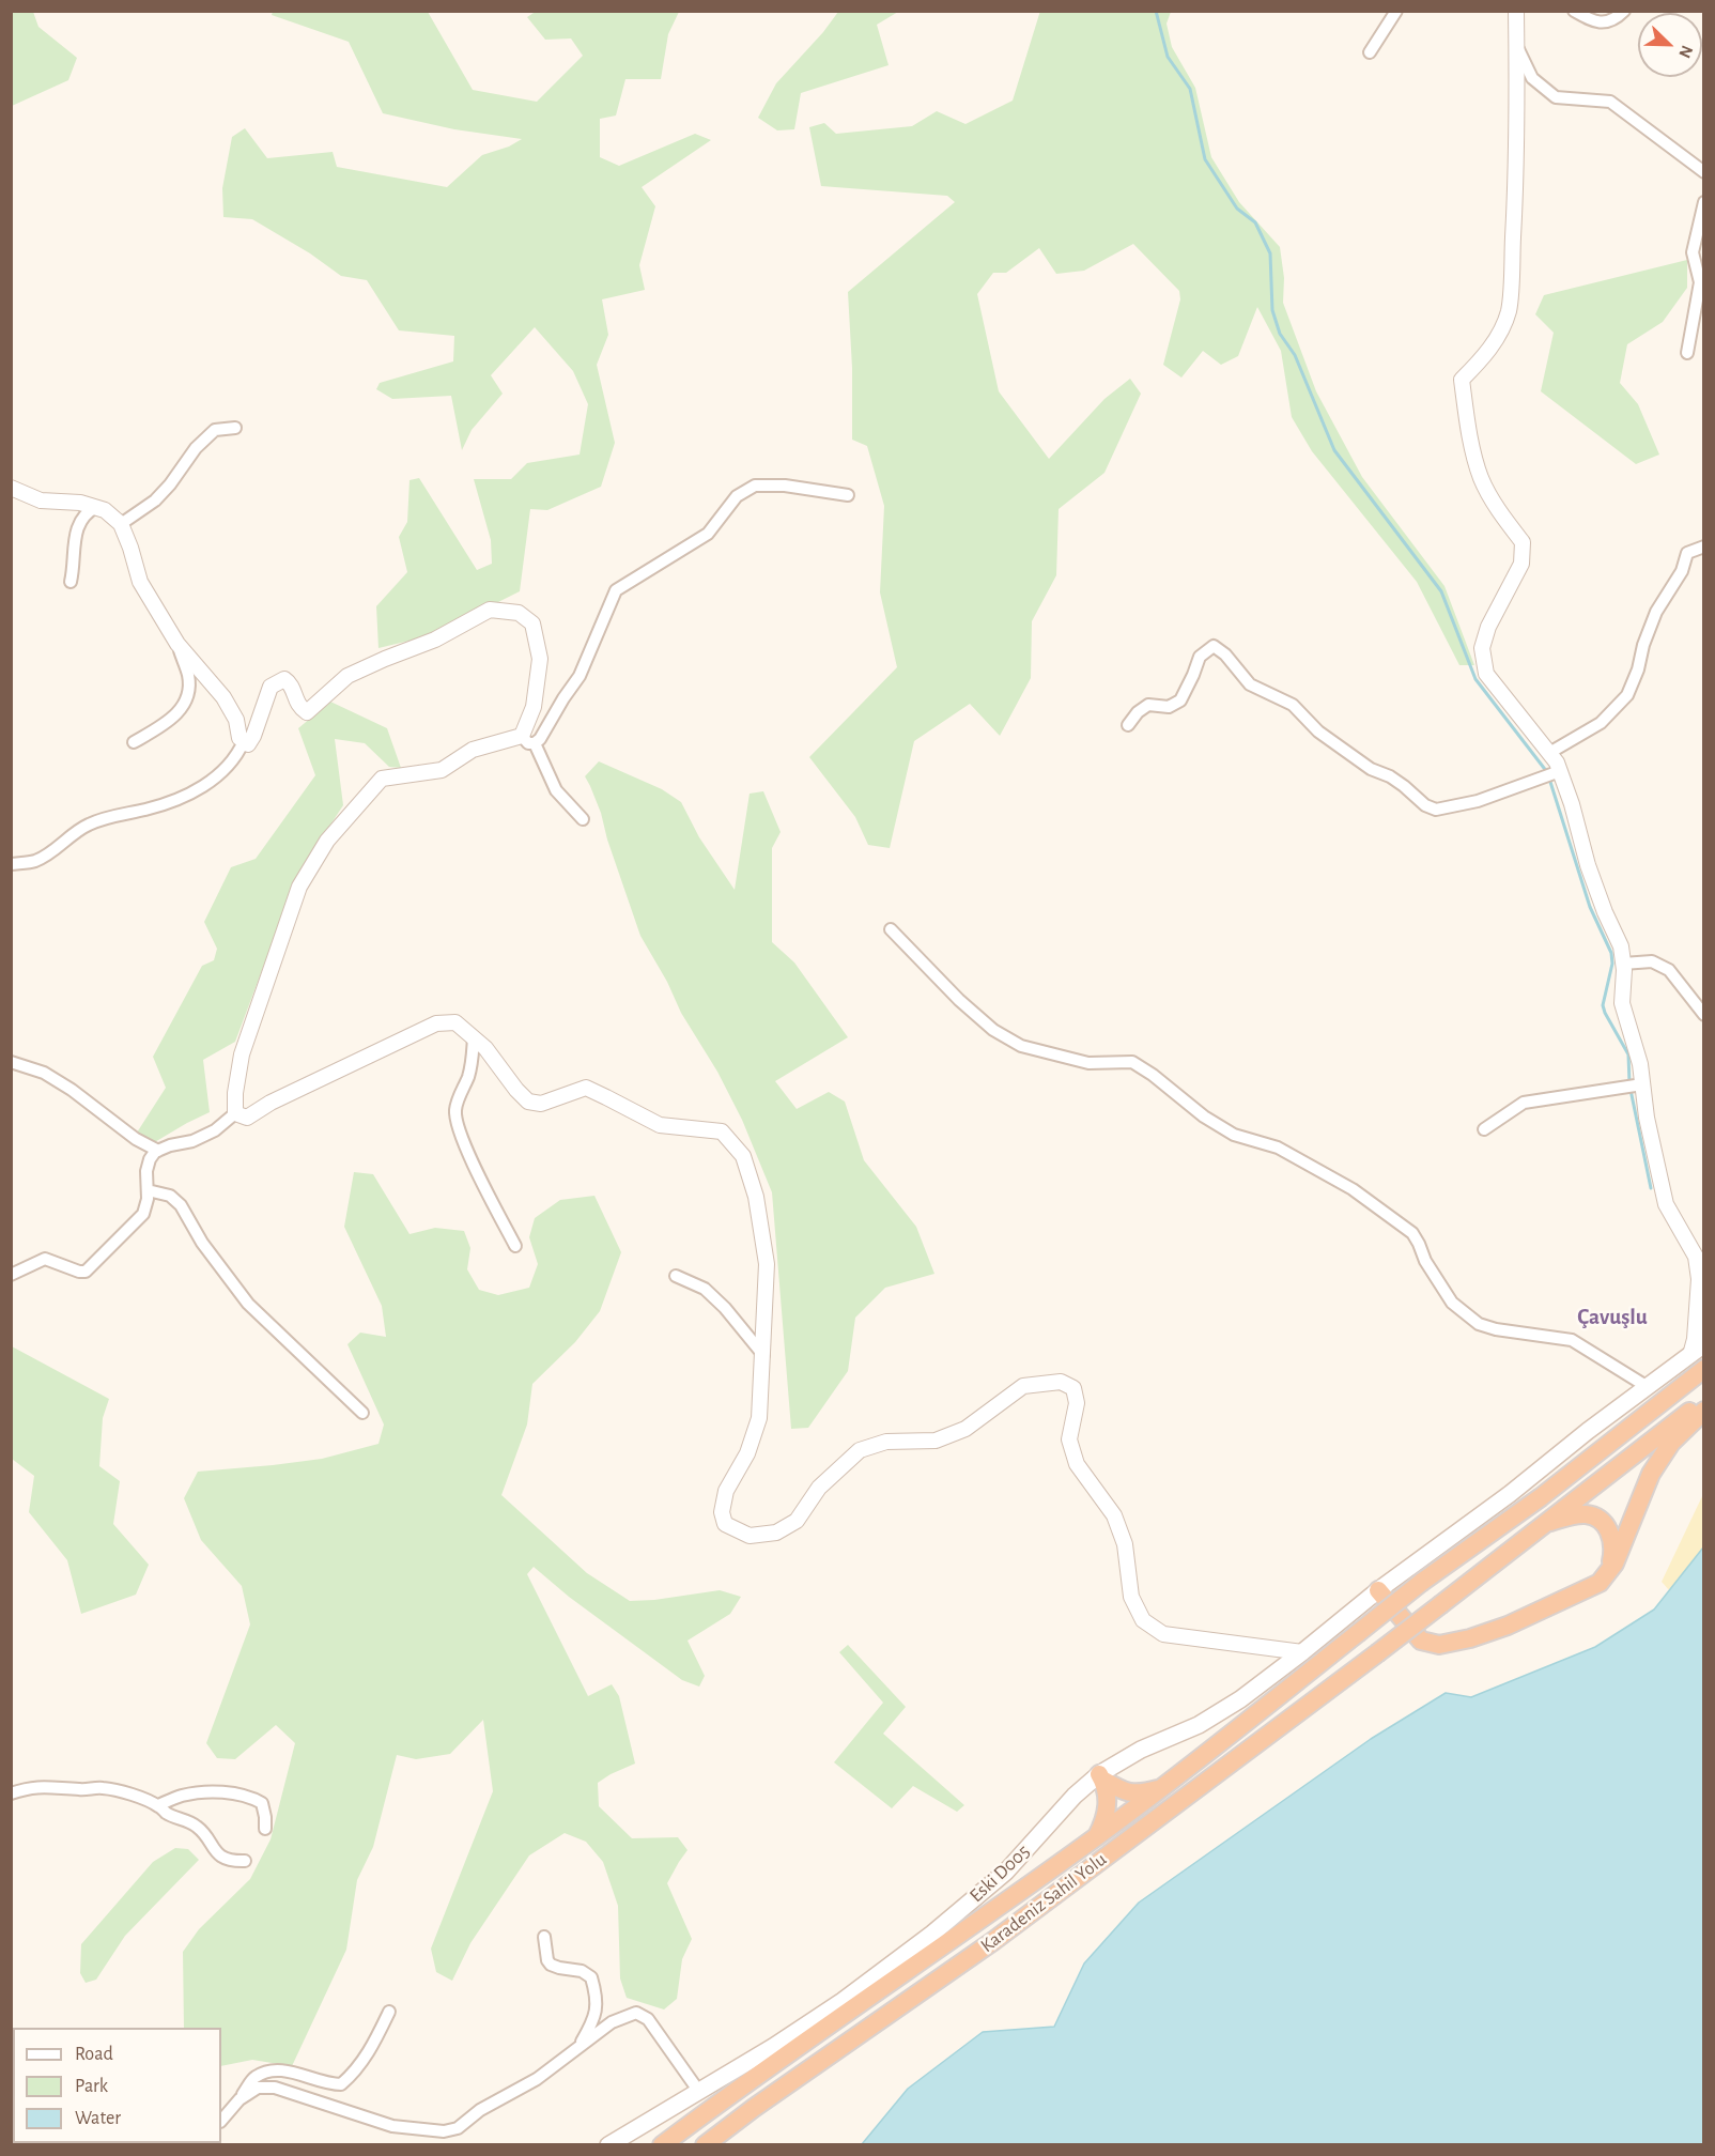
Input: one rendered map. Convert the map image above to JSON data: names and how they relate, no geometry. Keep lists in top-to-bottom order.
{
  "streets": {
    "highway": ["Karadeniz Sahil Yolu"],
    "main road": ["Eski D005"]
  },
  "districts": ["Çavuşlu"],
  "legend": ["Road", "Park", "Water"],
  "north": "bottom right"
}
